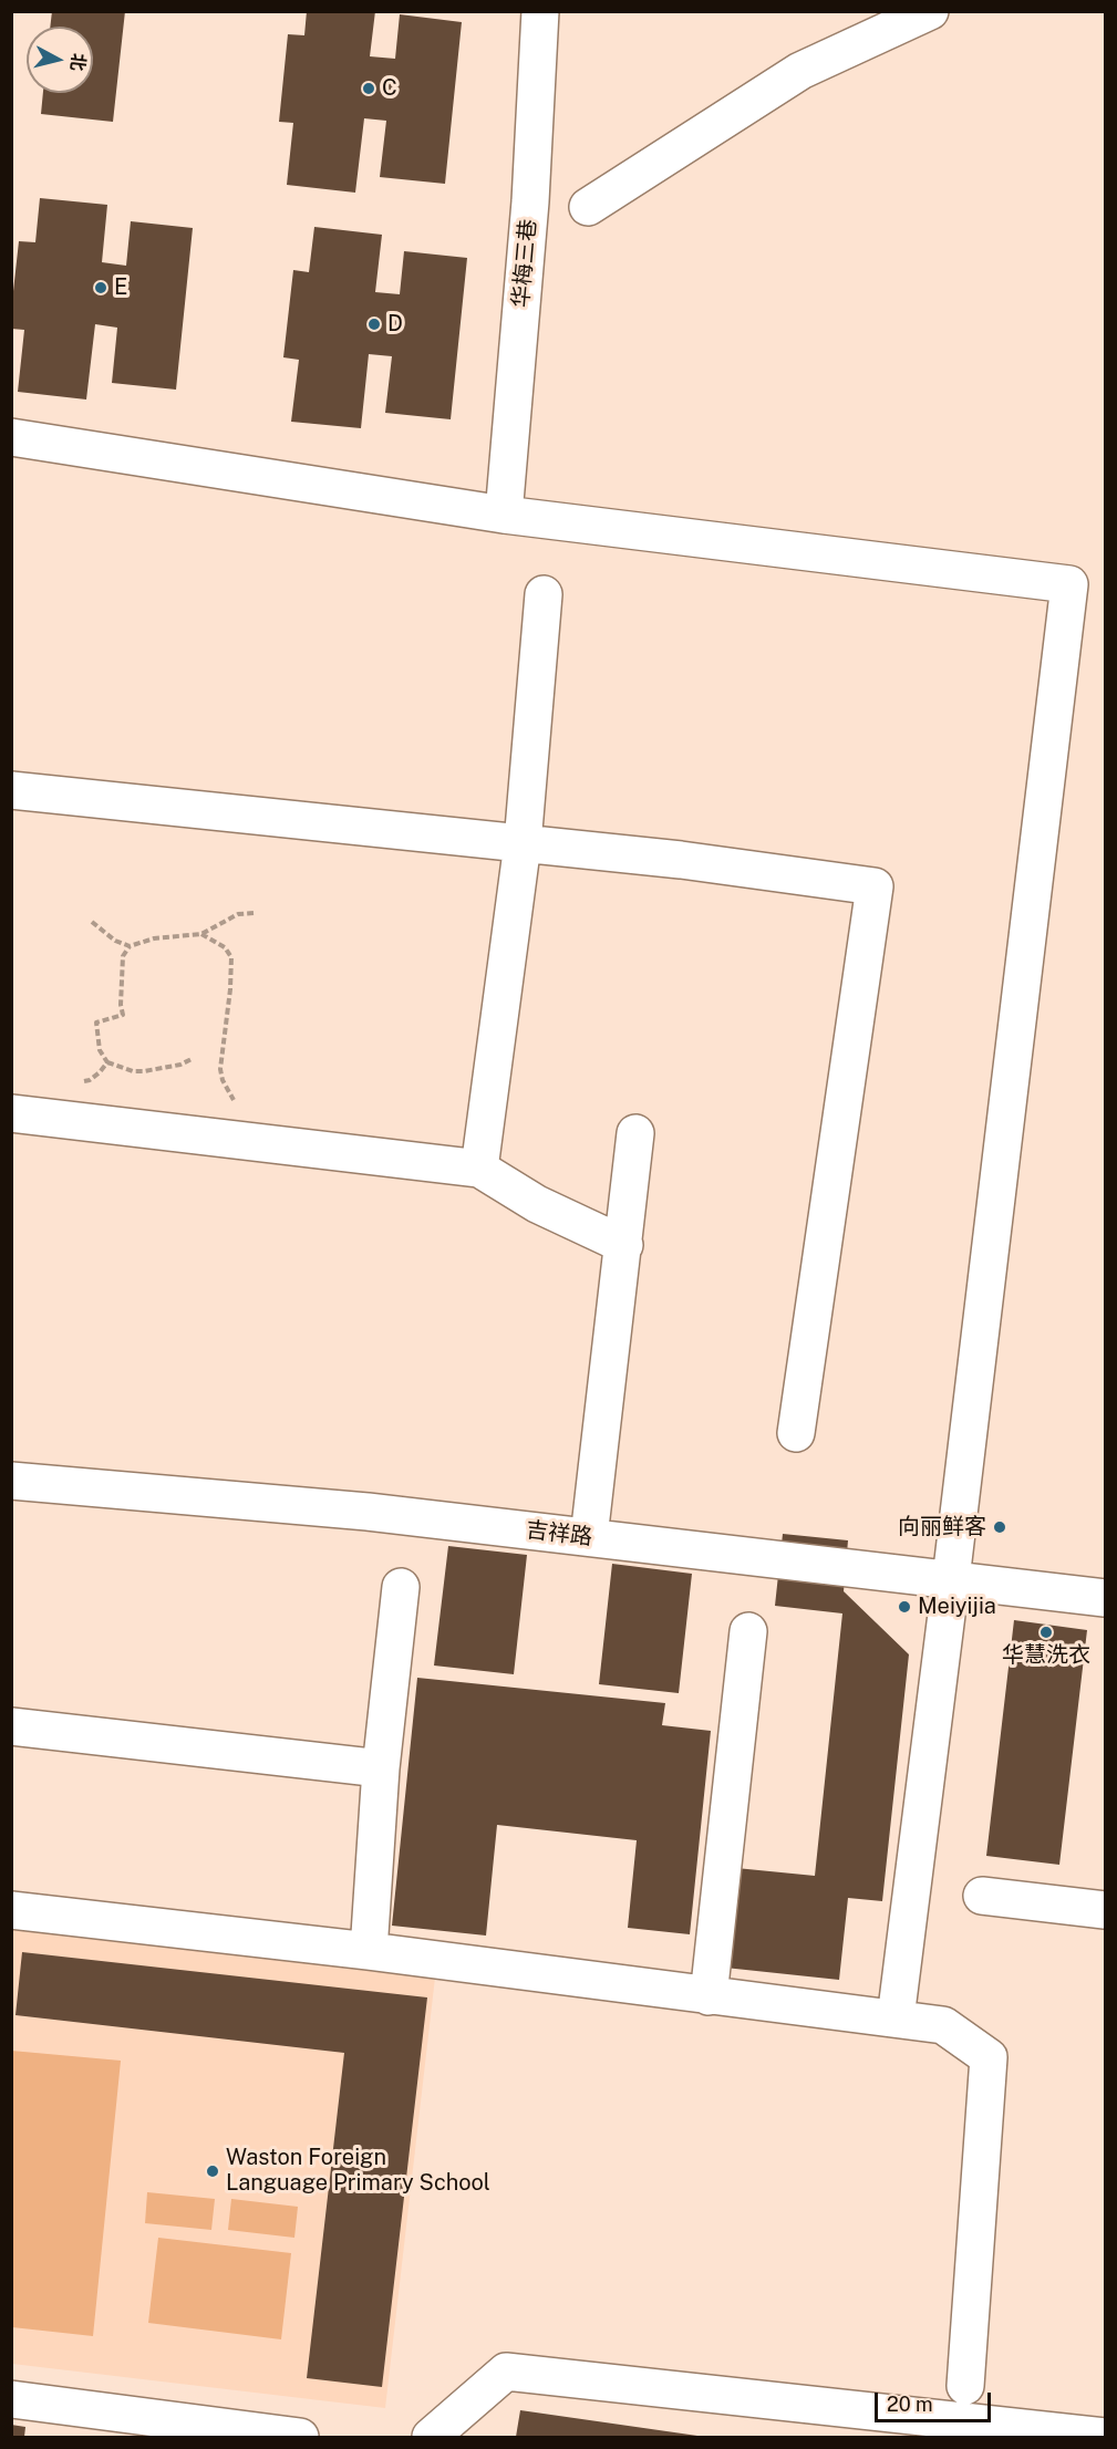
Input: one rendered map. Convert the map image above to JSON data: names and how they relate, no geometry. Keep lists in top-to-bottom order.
{
  "streets": {
    "street": ["华梅三巷", "吉祥路"]
  },
  "places": [
    "C",
    "E",
    "D",
    "向丽鲜客",
    "Meiyijia",
    "华慧洗衣",
    "Waston Foreign Language Primary School"
  ],
  "scale_bar": "20 m",
  "north": "right"
}
